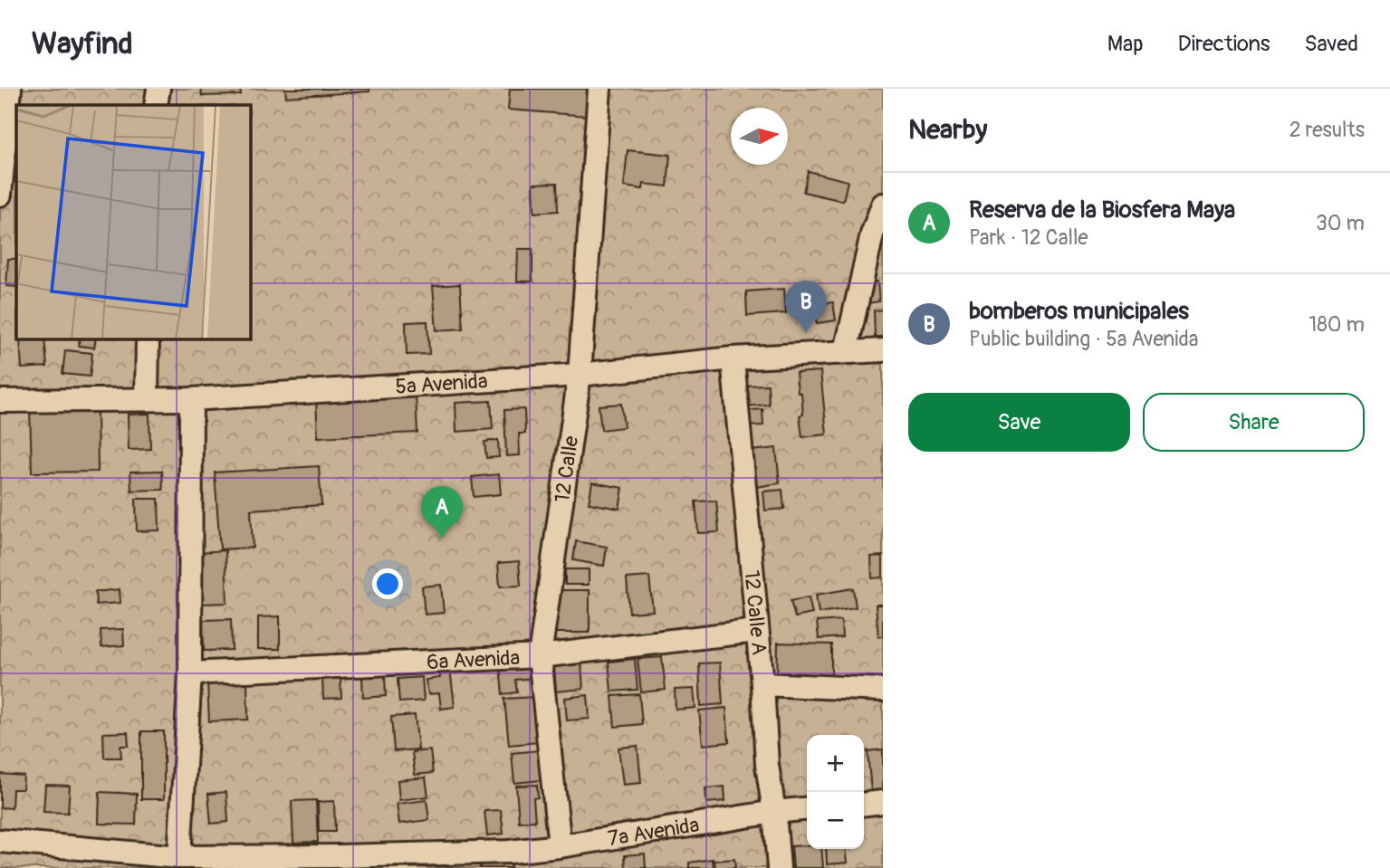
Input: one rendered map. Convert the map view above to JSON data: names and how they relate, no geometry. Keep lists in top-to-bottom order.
{
  "streets": {
    "street": [
      "5a Avenida",
      "12 Calle",
      "12 Calle A",
      "6a Avenida",
      "7a Avenida"
    ]
  },
  "crossings": [
    ["5a Avenida", "12 Calle"],
    ["5a Avenida", "12 Calle A"],
    ["12 Calle", "6a Avenida"],
    ["12 Calle", "7a Avenida"],
    ["12 Calle A", "6a Avenida"],
    ["12 Calle A", "7a Avenida"]
  ],
  "north": "right",
  "page": {
    "header": "Wayfind",
    "nav": ["Map", "Directions", "Saved"],
    "heading": ["Nearby", "2 results"],
    "list": [
      {
        "mark": "A",
        "name": "Reserva de la Biosfera Maya",
        "note": "Park · 12 Calle",
        "value": "30 m"
      },
      {
        "mark": "B",
        "name": "bomberos municipales",
        "note": "Public building · 5a Avenida",
        "value": "180 m"
      }
    ],
    "pins": ["B", "A"],
    "buttons": ["Save", "Share"],
    "map_buttons": ["+", "−"]
  }
}
